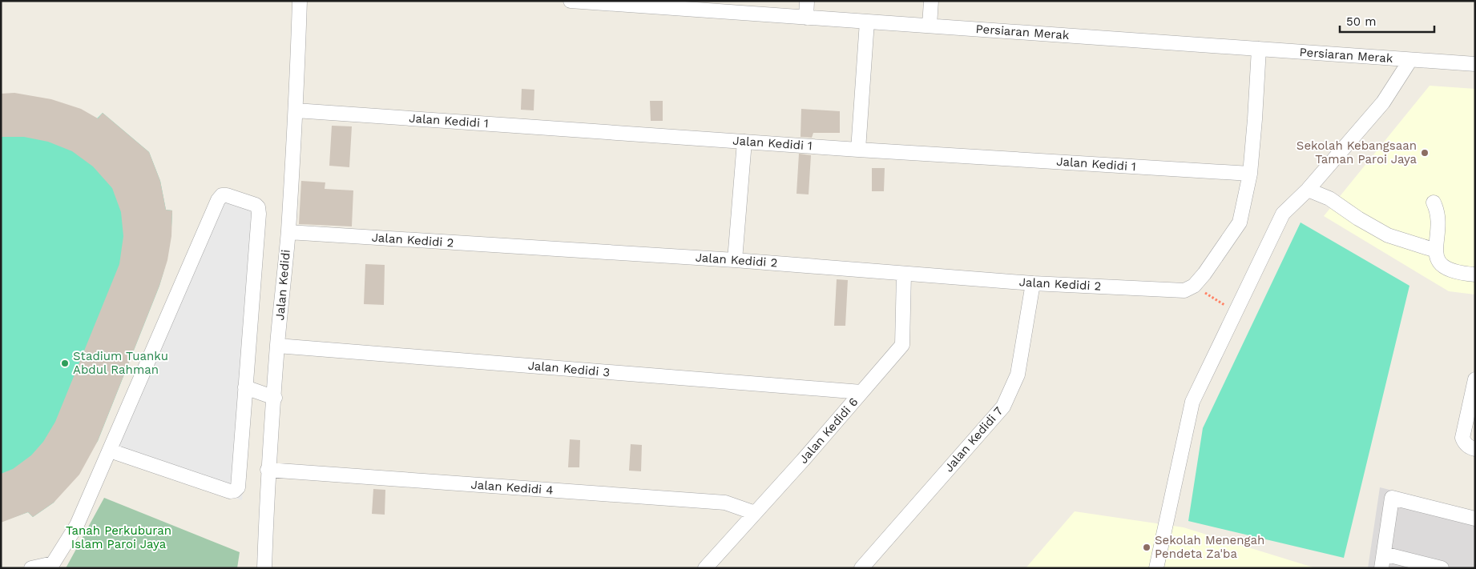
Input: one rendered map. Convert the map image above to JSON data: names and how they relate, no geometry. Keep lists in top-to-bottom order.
{
  "streets": {
    "street": [
      "Persiaran Merak",
      "Jalan Kedidi 1",
      "Jalan Kedidi 2",
      "Jalan Kedidi",
      "Jalan Kedidi 3",
      "Jalan Kedidi 6",
      "Jalan Kedidi 7",
      "Jalan Kedidi 4"
    ]
  },
  "crossings": [
    ["Jalan Kedidi 1", "Jalan Kedidi"],
    ["Jalan Kedidi 2", "Jalan Kedidi"],
    ["Jalan Kedidi 2", "Jalan Kedidi 6"],
    ["Jalan Kedidi 2", "Jalan Kedidi 7"],
    ["Jalan Kedidi", "Jalan Kedidi 3"],
    ["Jalan Kedidi", "Jalan Kedidi 4"],
    ["Jalan Kedidi 3", "Jalan Kedidi 6"],
    ["Jalan Kedidi 6", "Jalan Kedidi 4"]
  ],
  "parks": ["Tanah Perkuburan Islam Paroi Jaya"],
  "places": ["Sekolah Kebangsaan Taman Paroi Jaya", "Stadium Tuanku Abdul Rahman", "Sekolah Menengah Pendeta Za'ba"],
  "scale_bar": "50 m"
}
